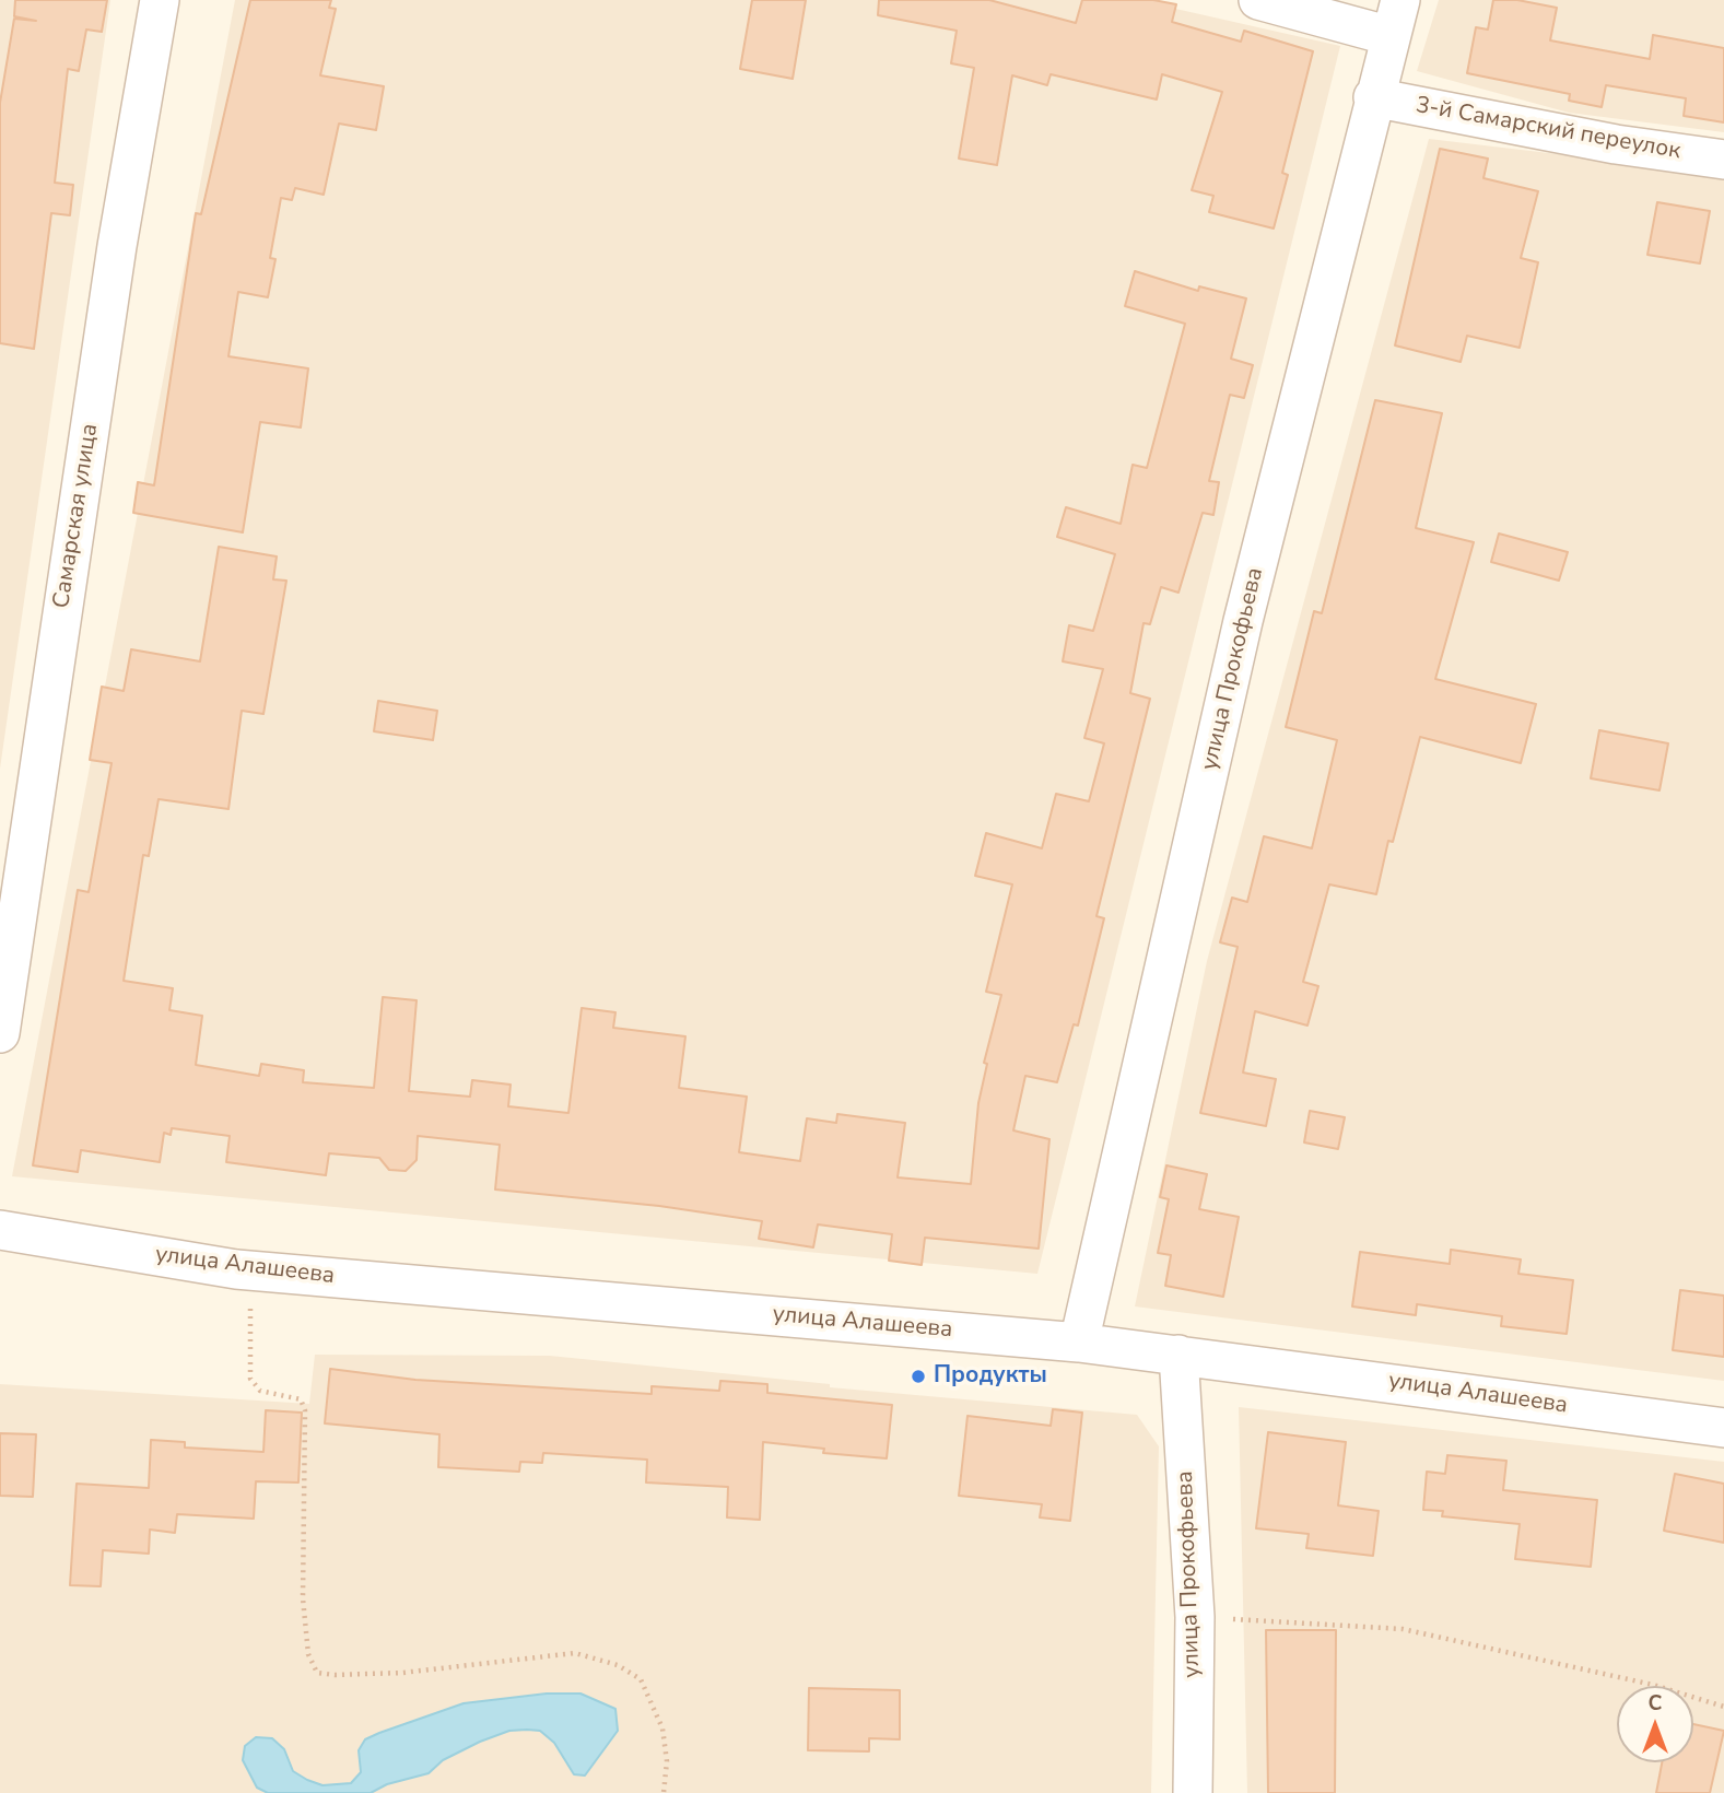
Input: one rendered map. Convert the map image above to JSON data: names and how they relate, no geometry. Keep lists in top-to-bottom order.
{
  "streets": {
    "street": [
      "3-й Самарский переулок",
      "Самарская улица",
      "улица Прокофьева",
      "улица Алашеева"
    ]
  },
  "crossings": [
    ["3-й Самарский переулок", "улица Прокофьева"],
    ["улица Прокофьева", "улица Алашеева"]
  ],
  "places": ["Продукты"],
  "north": "top"
}
